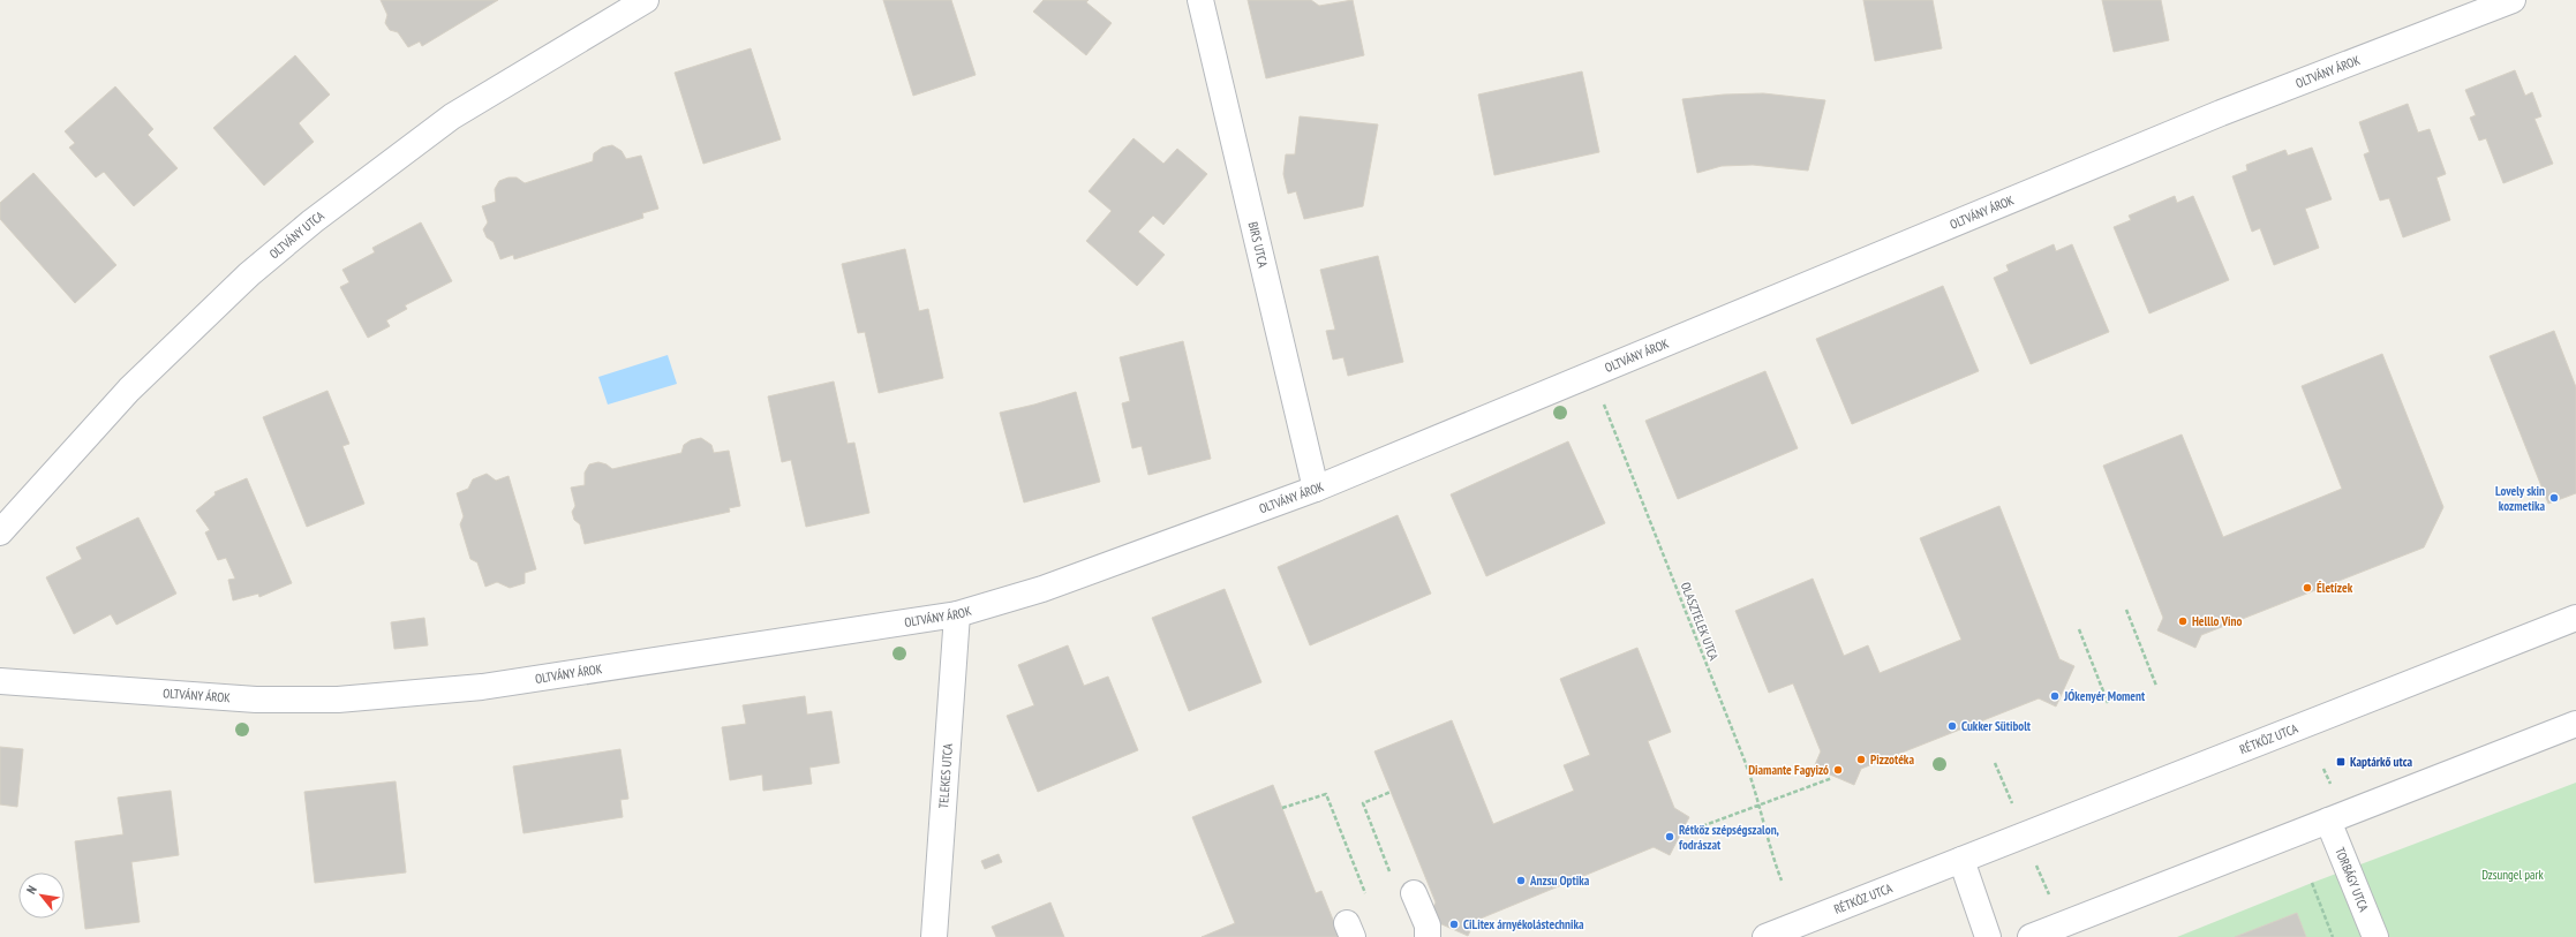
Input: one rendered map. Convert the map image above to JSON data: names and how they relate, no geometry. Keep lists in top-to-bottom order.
{
  "streets": {
    "street": [
      "OLTVÁNY ÁROK",
      "OLTVÁNY UTCA",
      "BIRS UTCA",
      "RÉTKÖZ UTCA",
      "TELEKES UTCA",
      "TORBÁGY UTCA"
    ],
    "path": ["OLASZTELEK UTCA"]
  },
  "crossings": [
    ["OLTVÁNY ÁROK", "BIRS UTCA"],
    ["OLTVÁNY ÁROK", "OLASZTELEK UTCA"],
    ["OLTVÁNY ÁROK", "TELEKES UTCA"]
  ],
  "parks": ["Dzsungel park"],
  "places": {
    "other": [
      "Lovely skin kozmetika",
      "Életízek",
      "Helllo Vino",
      "JÓkenyér Moment",
      "Cukker Sütibolt",
      "Pizzotéka",
      "Diamante Fagyizó",
      "Rétköz szépségszalon, fodrászat",
      "Anzsu Optika",
      "CiLitex árnyékolástechnika"
    ],
    "transit": ["Kaptárkő utca"]
  },
  "north": "top left"
}
